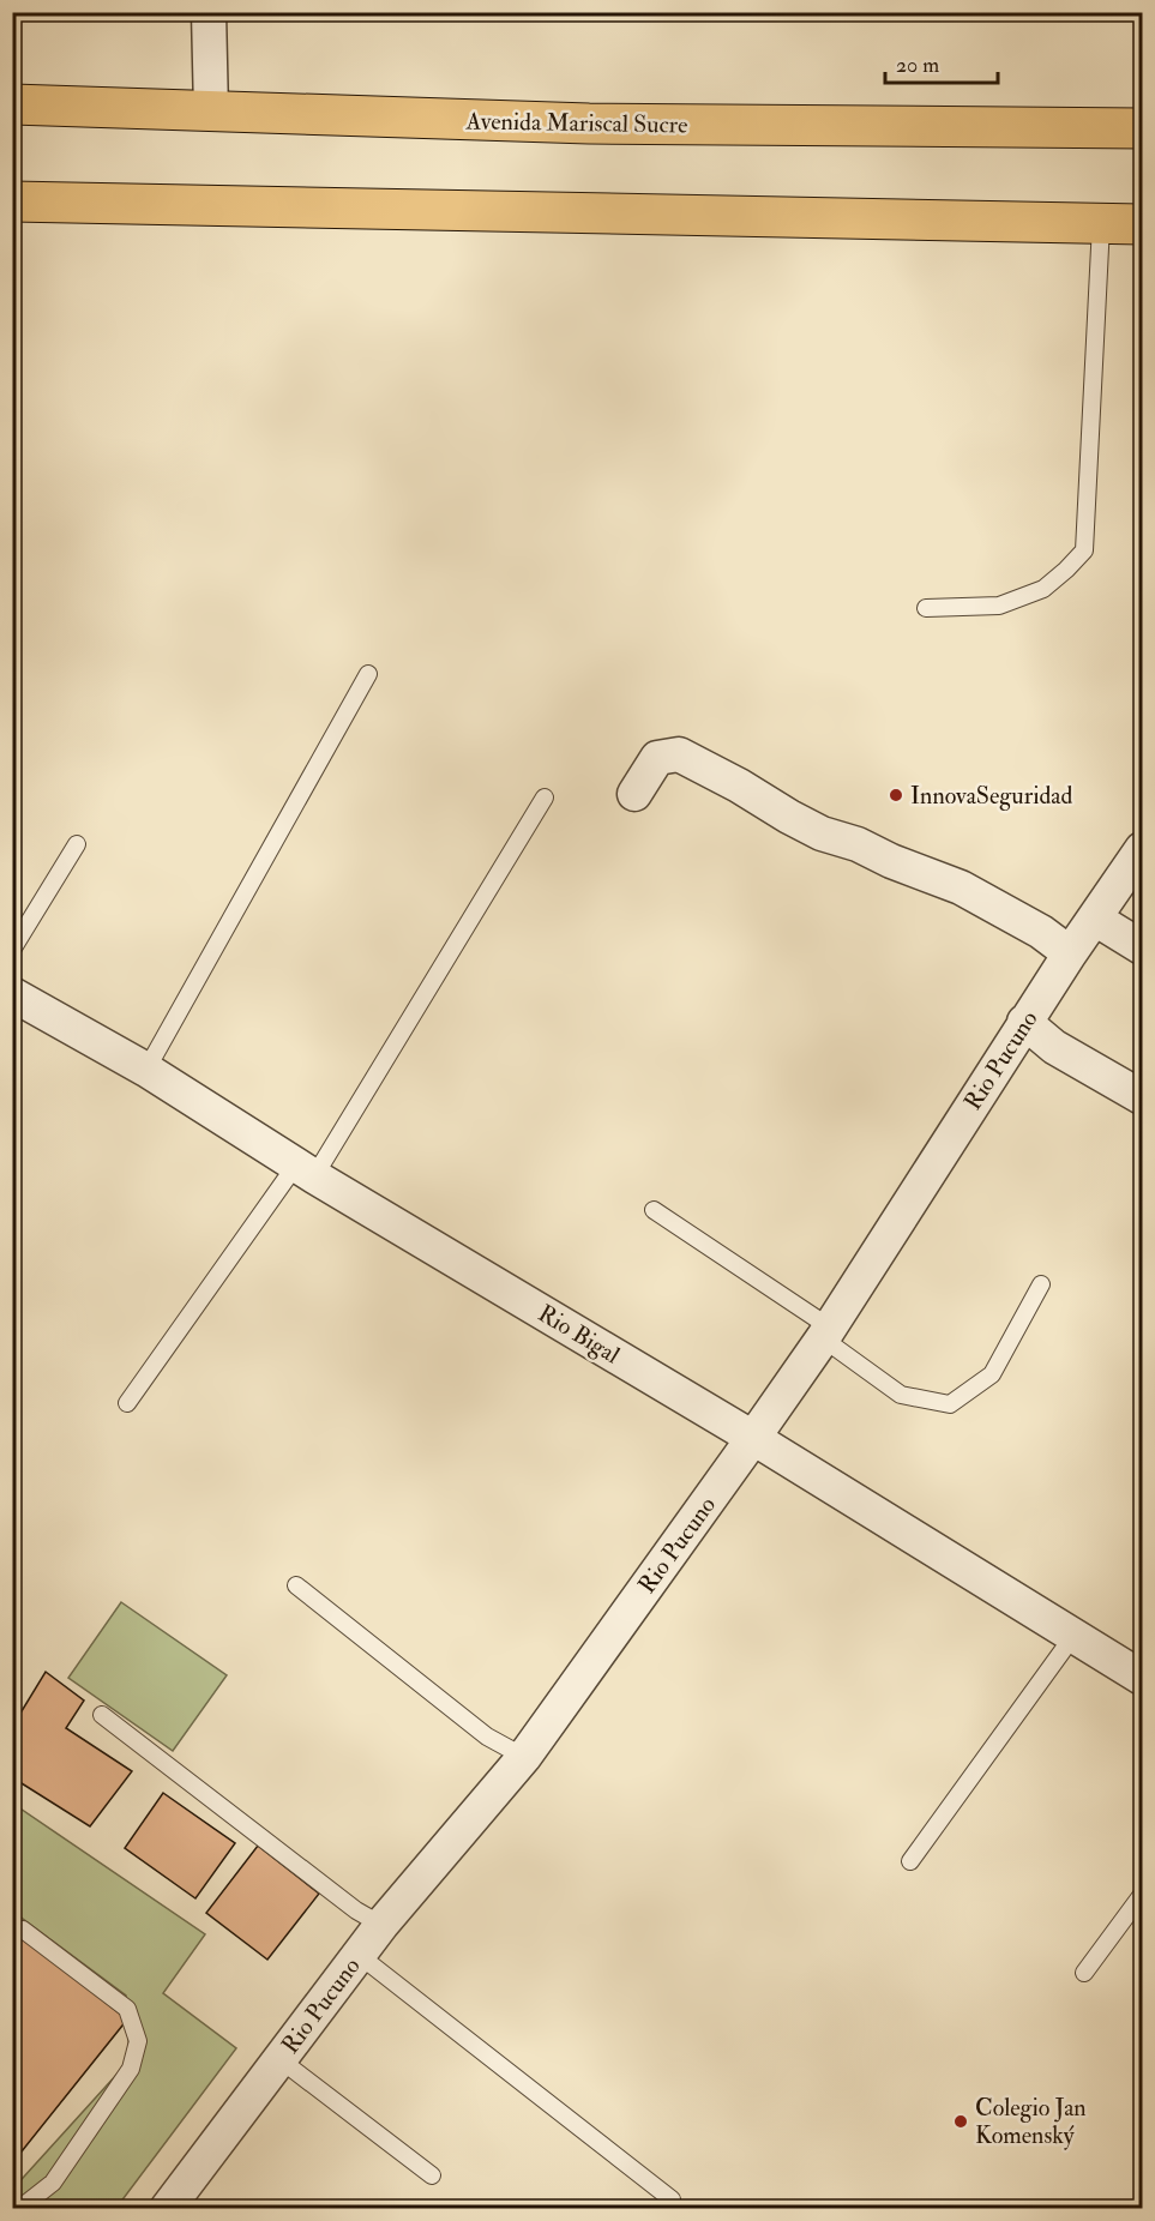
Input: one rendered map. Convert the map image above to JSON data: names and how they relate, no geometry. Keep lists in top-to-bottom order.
{
  "streets": {
    "main road": ["Avenida Mariscal Sucre"],
    "street": ["Rio Pucuno", "Rio Bigal"]
  },
  "crossings": [
    ["Rio Pucuno", "Rio Bigal"]
  ],
  "places": ["InnovaSeguridad", "Colegio Jan Komenský"],
  "scale_bar": "20 m"
}
